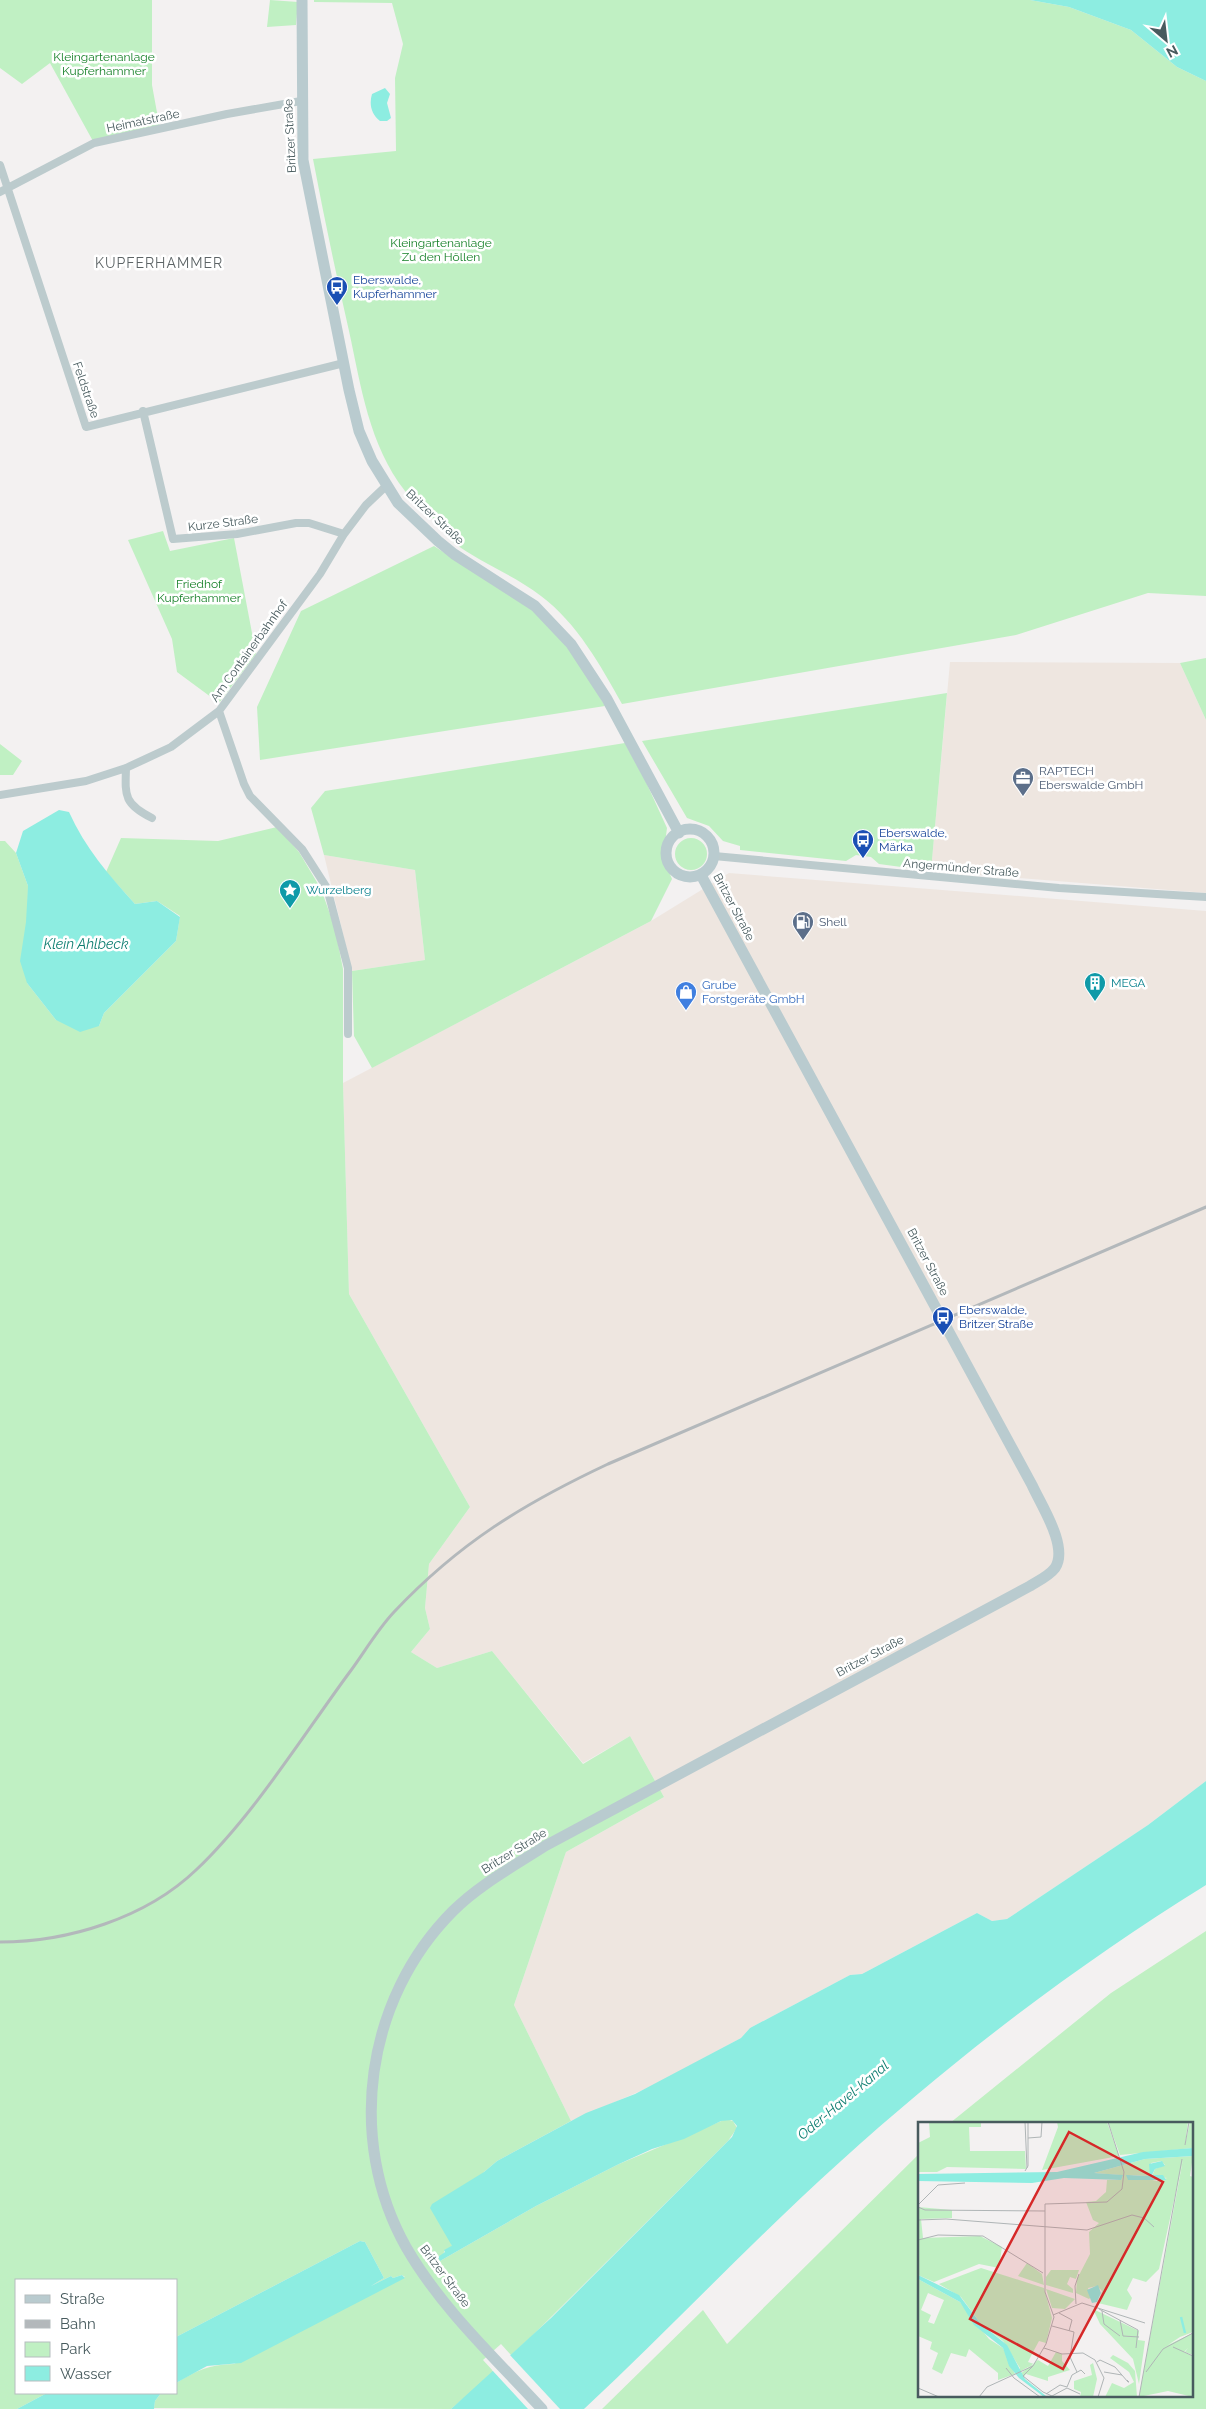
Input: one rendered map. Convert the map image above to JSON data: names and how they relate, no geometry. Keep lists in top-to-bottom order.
{
  "streets": {
    "main road": ["Britzer Straße"],
    "street": [
      "Heimatstraße",
      "Feldstraße",
      "Kurze Straße",
      "Am Containerbahnhof",
      "Angermünder Straße"
    ]
  },
  "crossings": [
    ["Heimatstraße", "Britzer Straße"],
    ["Heimatstraße", "Feldstraße"],
    ["Britzer Straße", "Feldstraße"],
    ["Britzer Straße", "Am Containerbahnhof"],
    ["Britzer Straße", "Angermünder Straße"],
    ["Feldstraße", "Kurze Straße"],
    ["Kurze Straße", "Am Containerbahnhof"]
  ],
  "districts": ["KUPFERHAMMER"],
  "water": ["Klein Ahlbeck", "Oder-Havel-Kanal"],
  "parks": ["Kleingartenanlage Kupferhammer", "Kleingartenanlage Zu den Höllen", "Friedhof Kupferhammer"],
  "places": {
    "bus stop": ["Eberswalde, Kupferhammer", "Eberswalde, Märka", "Eberswalde, Britzer Straße"],
    "office": ["RAPTECH Eberswalde GmbH"],
    "place": ["Wurzelberg"],
    "fuel station": ["Shell"],
    "building": ["MEGA"],
    "shop": ["Grube Forstgeräte GmbH"]
  },
  "legend": [
    "Straße",
    "Bahn",
    "Park",
    "Wasser"
  ],
  "north": "bottom right"
}
